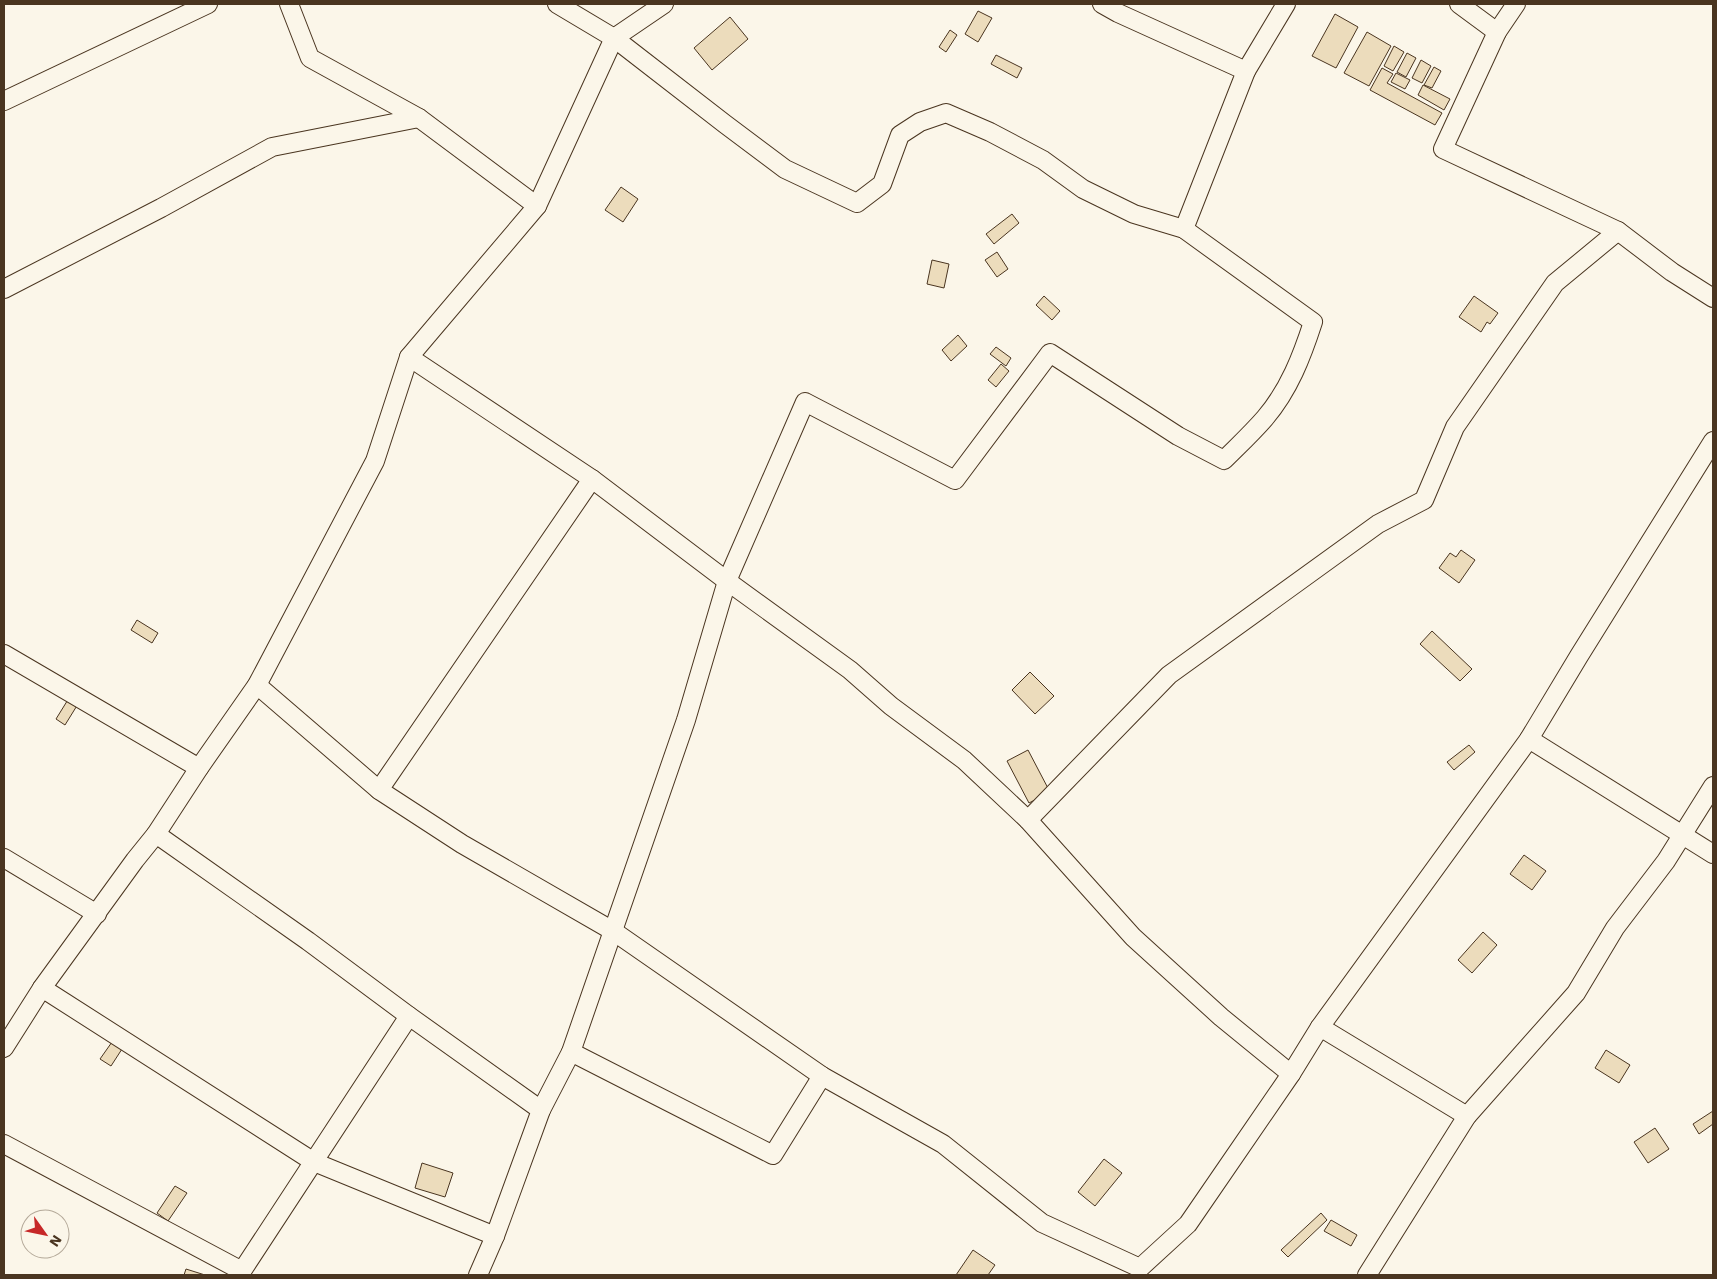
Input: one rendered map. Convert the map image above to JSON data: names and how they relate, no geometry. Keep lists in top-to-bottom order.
{
  "north": "bottom right"
}
